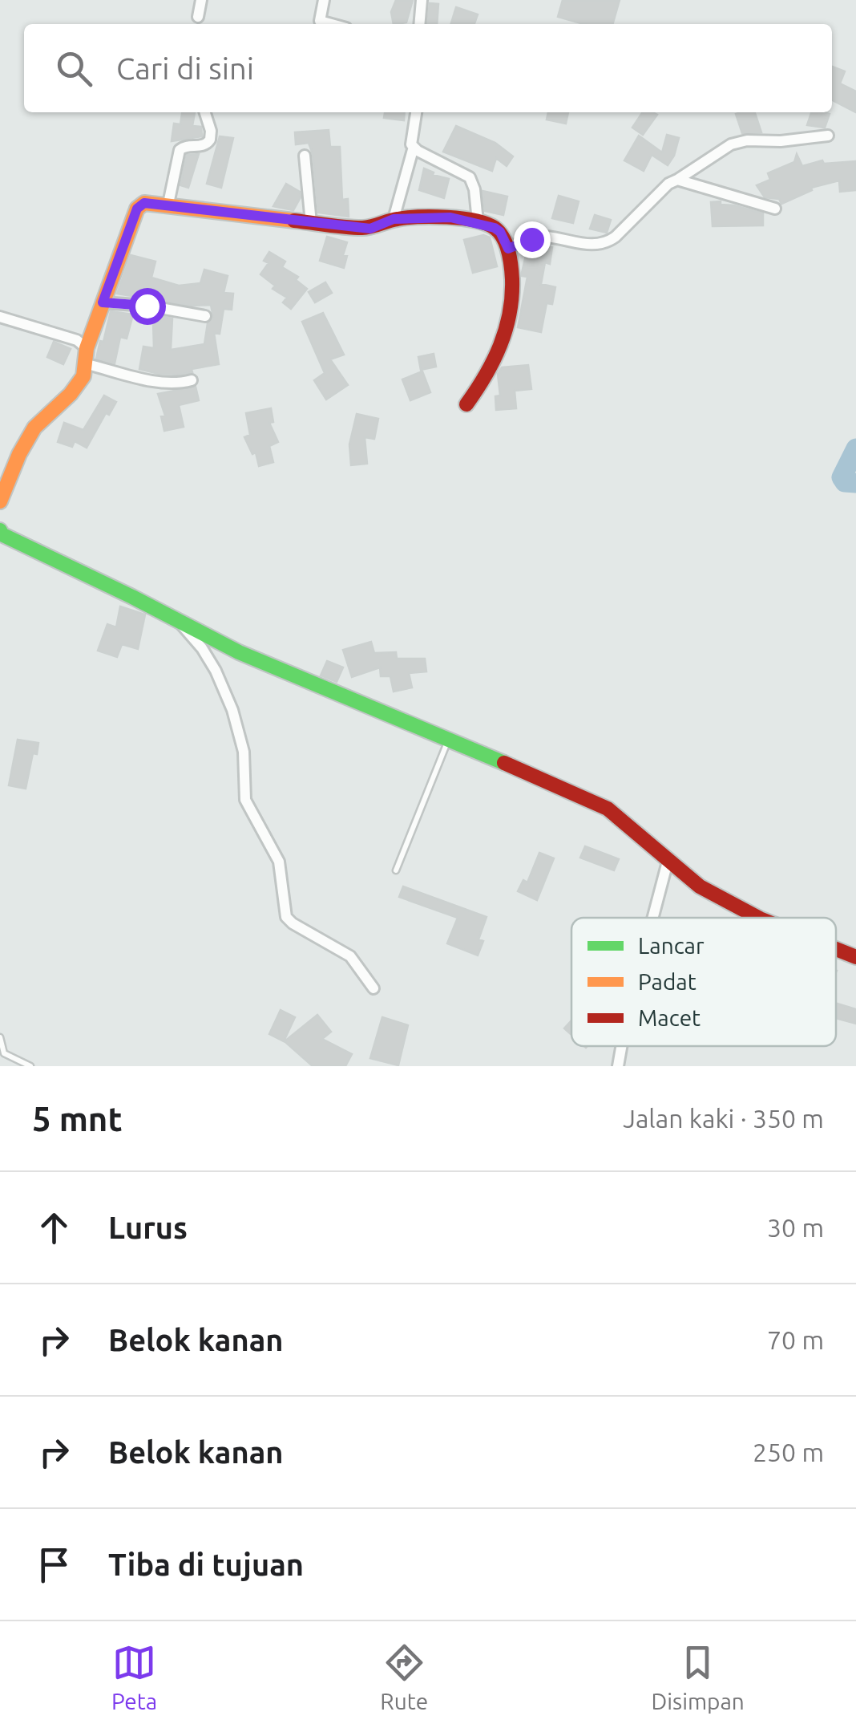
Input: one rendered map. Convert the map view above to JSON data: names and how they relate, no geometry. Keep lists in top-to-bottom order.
{
  "legend": ["Lancar", "Padat", "Macet"],
  "page": {
    "search": "Cari di sini",
    "heading": ["5 mnt", "Jalan kaki · 350 m"],
    "list": [
      ["Lurus", "30 m"],
      ["Belok kanan", "70 m"],
      ["Belok kanan", "250 m"],
      "Tiba di tujuan"
    ],
    "nav": ["Peta", "Rute", "Disimpan"]
  }
}
